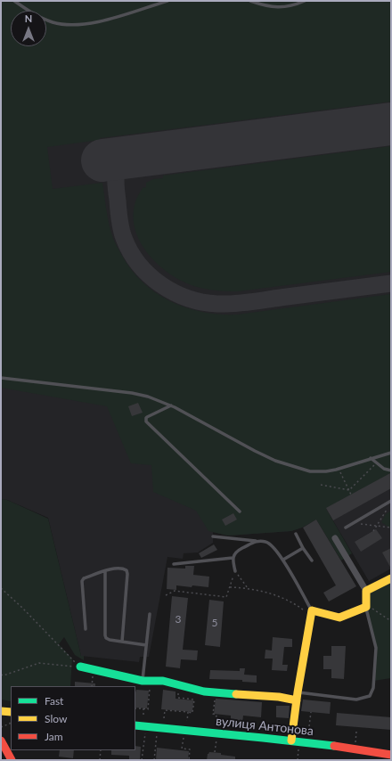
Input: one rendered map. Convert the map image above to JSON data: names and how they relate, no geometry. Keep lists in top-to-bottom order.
{
  "streets": {
    "main road": ["вулиця Антонова"]
  },
  "house_numbers": ["3", "5"],
  "legend": ["Fast", "Slow", "Jam"],
  "north": "top"
}
